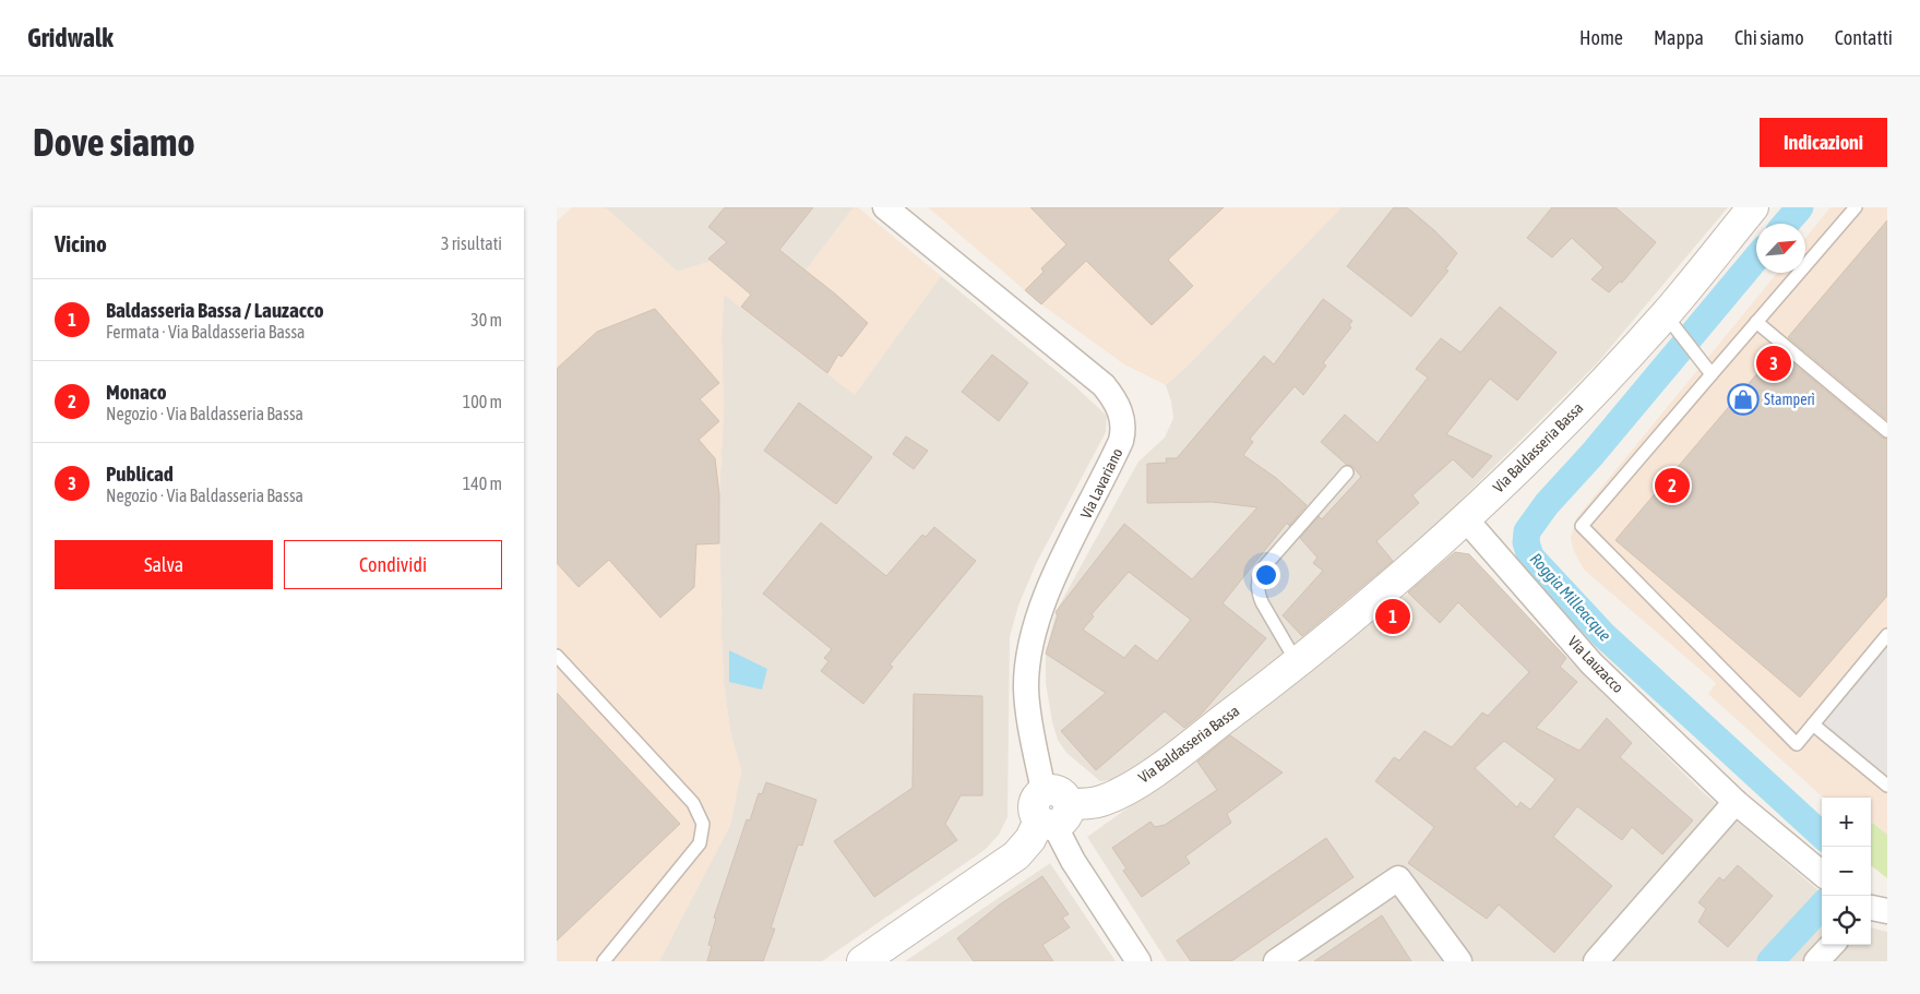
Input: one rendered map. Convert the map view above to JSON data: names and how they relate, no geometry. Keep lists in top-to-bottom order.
{
  "streets": {
    "street": ["Via Baldasseria Bassa", "Via Lavariano", "Via Lauzacco"]
  },
  "crossings": [
    ["Via Baldasseria Bassa", "Via Lauzacco"]
  ],
  "water": ["Roggia Milleacque"],
  "places": {
    "shop": ["Stamperì"]
  },
  "north": "top right",
  "page": {
    "header": "Gridwalk",
    "nav": [
      "Home",
      "Mappa",
      "Chi siamo",
      "Contatti"
    ],
    "buttons": [
      "Indicazioni",
      ["Salva", "Condividi"]
    ],
    "title": "Dove siamo",
    "heading": ["Vicino", "3 risultati"],
    "list": [
      {
        "mark": "1",
        "name": "Baldasseria Bassa / Lauzacco",
        "note": "Fermata · Via Baldasseria Bassa",
        "value": "30 m"
      },
      {
        "mark": "2",
        "name": "Monaco",
        "note": "Negozio · Via Baldasseria Bassa",
        "value": "100 m"
      },
      {
        "mark": "3",
        "name": "Publicad",
        "note": "Negozio · Via Baldasseria Bassa",
        "value": "140 m"
      }
    ],
    "pins": ["3", "2", "1"],
    "map_buttons": ["+", "−"]
  }
}
